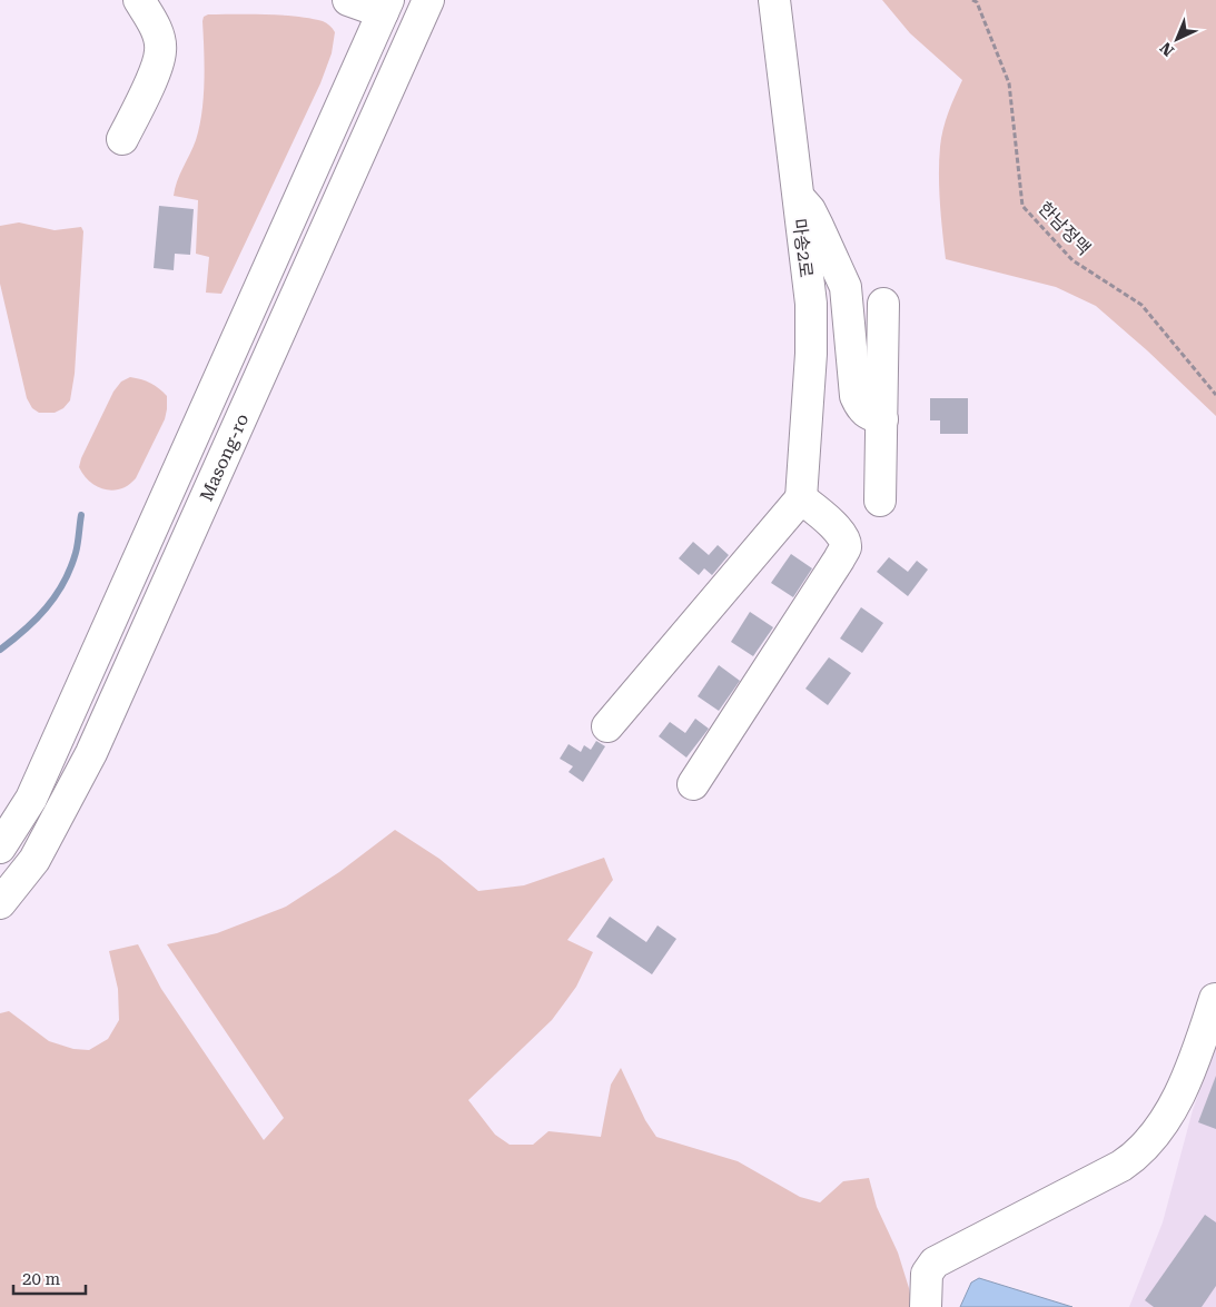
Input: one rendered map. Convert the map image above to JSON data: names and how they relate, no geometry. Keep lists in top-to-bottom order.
{
  "streets": {
    "street": ["마송2로", "Masong-ro"],
    "path": ["한남정맥"]
  },
  "scale_bar": "20 m",
  "north": "bottom left"
}
